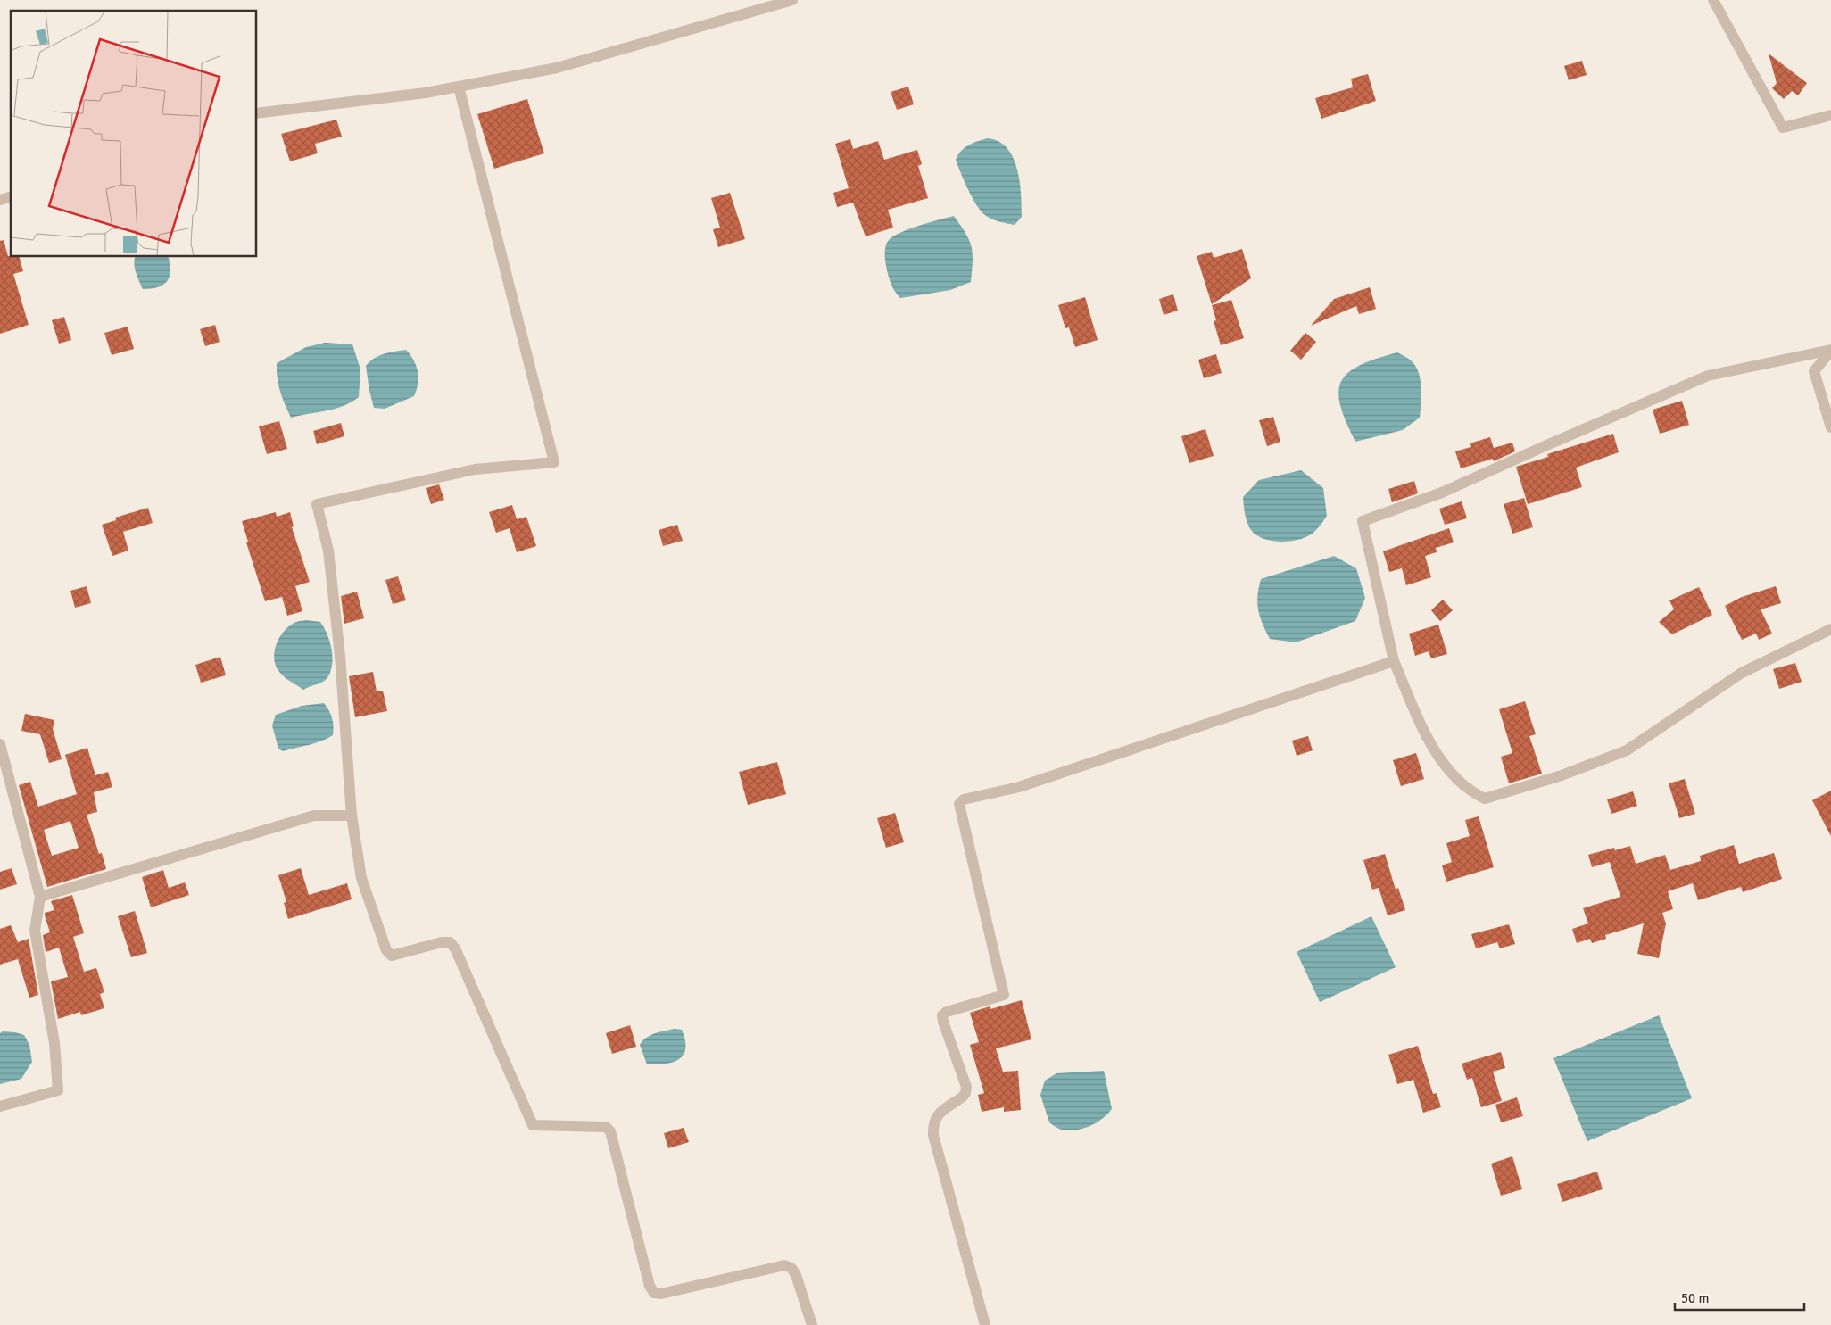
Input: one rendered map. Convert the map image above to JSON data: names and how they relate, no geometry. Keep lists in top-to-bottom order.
{
  "scale_bar": "50 m"
}
